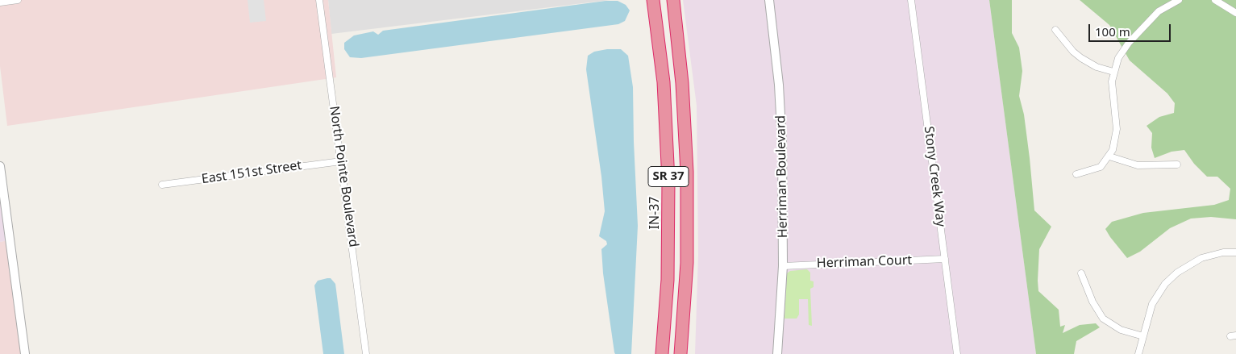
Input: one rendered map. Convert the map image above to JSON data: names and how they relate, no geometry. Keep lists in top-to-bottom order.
{
  "streets": {
    "highway": ["SR 37", "IN-37"],
    "street": [
      "East 151st Street",
      "North Pointe Boulevard",
      "Herriman Boulevard",
      "Stony Creek Way",
      "Herriman Court"
    ]
  },
  "crossings": [
    ["East 151st Street", "North Pointe Boulevard"],
    ["Herriman Boulevard", "Herriman Court"],
    ["Stony Creek Way", "Herriman Court"]
  ],
  "scale_bar": "100 m"
}
